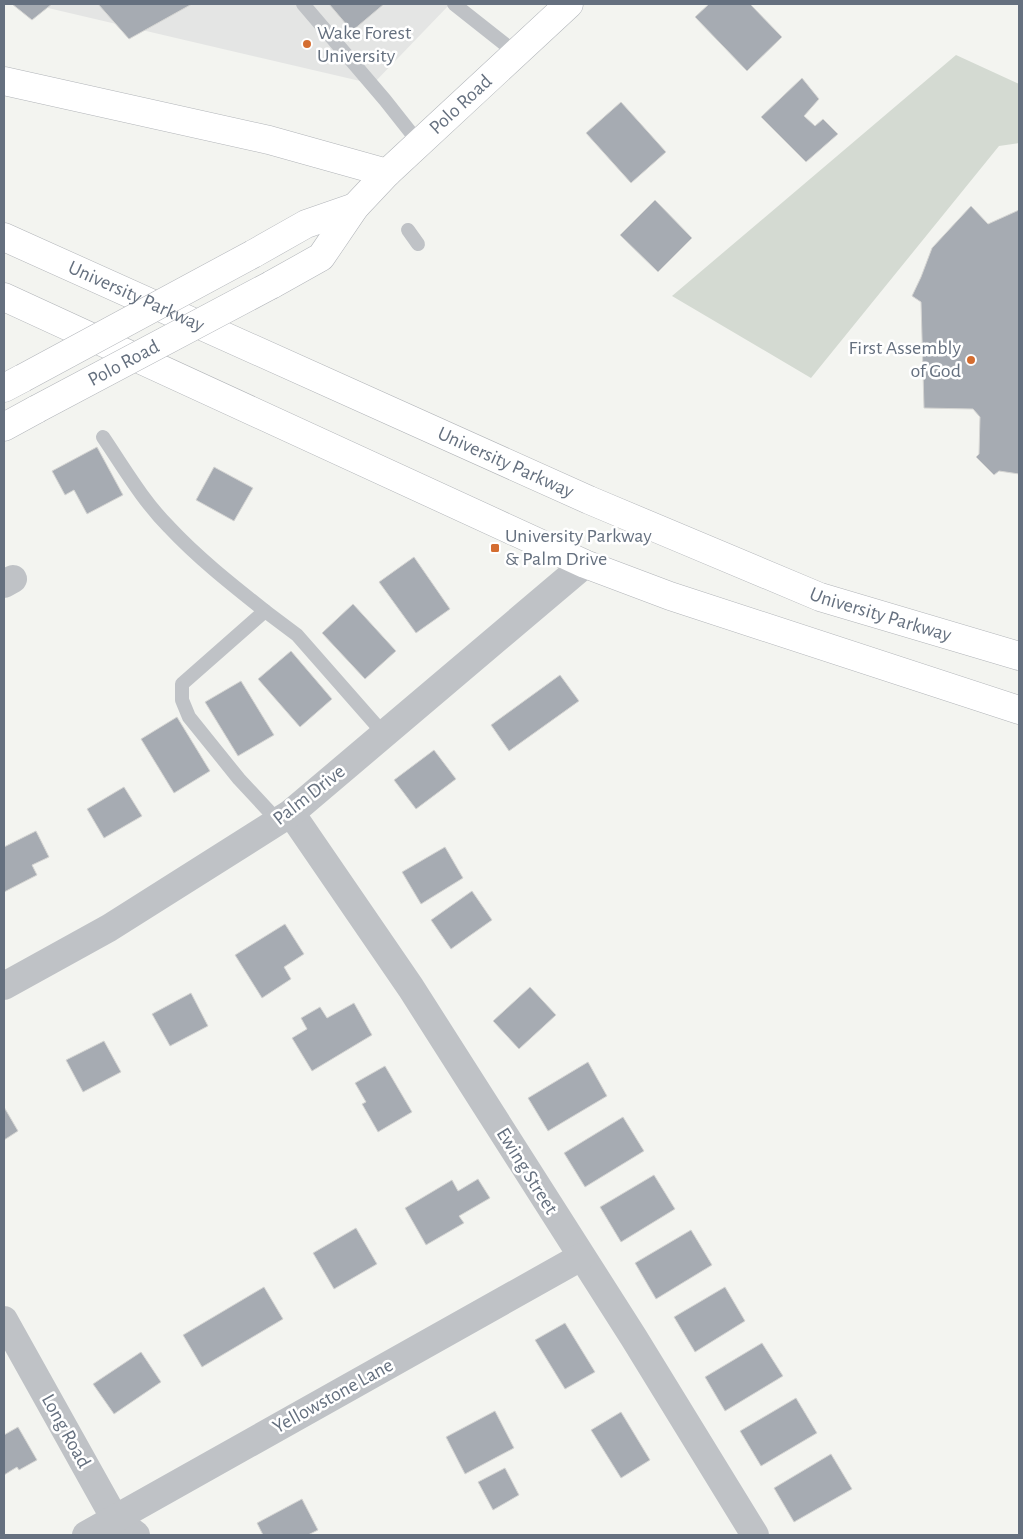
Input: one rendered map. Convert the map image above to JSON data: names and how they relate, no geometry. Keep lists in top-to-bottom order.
{
  "streets": {
    "main road": ["Polo Road", "University Parkway"],
    "street": [
      "Palm Drive",
      "Ewing Street",
      "Yellowstone Lane",
      "Long Road"
    ]
  },
  "crossings": [
    ["Palm Drive", "Ewing Street"],
    ["Ewing Street", "Yellowstone Lane"],
    ["Yellowstone Lane", "Long Road"]
  ],
  "places": {
    "other": ["Wake Forest University", "First Assembly of God"],
    "transit": ["University Parkway & Palm Drive"]
  }
}
